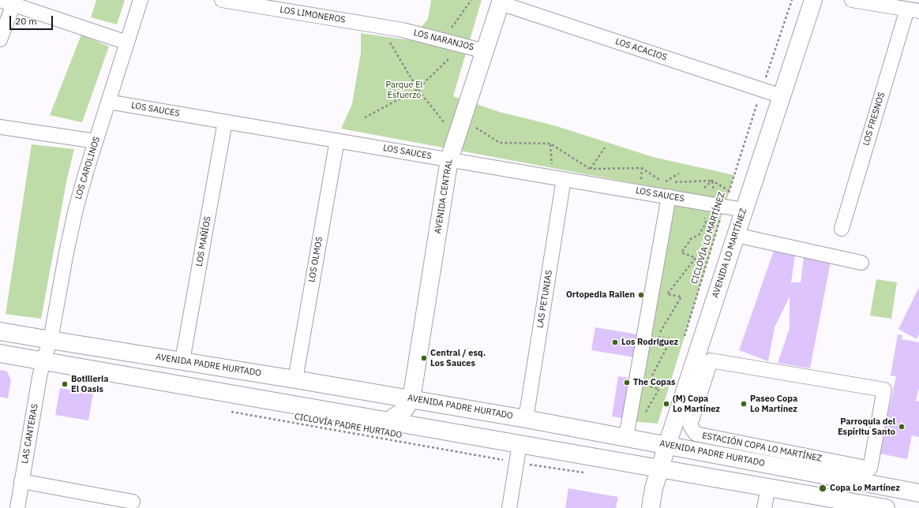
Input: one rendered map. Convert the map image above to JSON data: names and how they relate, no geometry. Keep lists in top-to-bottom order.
{
  "streets": {
    "main road": ["AVENIDA CENTRAL", "AVENIDA LO MARTÍNEZ", "AVENIDA PADRE HURTADO"],
    "street": [
      "LOS LIMONEROS",
      "LOS NARANJOS",
      "LOS ACACIOS",
      "LOS SAUCES",
      "LOS FRESNOS",
      "LOS CAROLINOS",
      "LOS MAÑÍOS",
      "LOS OLMOS",
      "LAS PETUNIAS",
      "LAS CANTERAS",
      "ESTACIÓN COPA LO MARTÍNEZ"
    ],
    "path": ["CICLOVÍA LO MARTÍNEZ", "CICLOVÍA PADRE HURTADO"]
  },
  "crossings": [
    ["LOS LIMONEROS", "LOS NARANJOS"],
    ["LOS NARANJOS", "AVENIDA CENTRAL"],
    ["LOS ACACIOS", "AVENIDA CENTRAL"],
    ["LOS ACACIOS", "CICLOVÍA LO MARTÍNEZ"],
    ["LOS ACACIOS", "AVENIDA LO MARTÍNEZ"],
    ["LOS SAUCES", "LOS CAROLINOS"],
    ["LOS SAUCES", "AVENIDA CENTRAL"],
    ["LOS SAUCES", "CICLOVÍA LO MARTÍNEZ"],
    ["LOS SAUCES", "LOS MAÑÍOS"],
    ["LOS SAUCES", "AVENIDA LO MARTÍNEZ"],
    ["LOS SAUCES", "LOS OLMOS"],
    ["LOS SAUCES", "LAS PETUNIAS"],
    ["LOS CAROLINOS", "AVENIDA PADRE HURTADO"],
    ["LOS CAROLINOS", "LAS CANTERAS"],
    ["AVENIDA CENTRAL", "AVENIDA PADRE HURTADO"],
    ["LOS MAÑÍOS", "AVENIDA PADRE HURTADO"],
    ["AVENIDA LO MARTÍNEZ", "AVENIDA PADRE HURTADO"],
    ["LOS OLMOS", "AVENIDA PADRE HURTADO"],
    ["LAS PETUNIAS", "AVENIDA PADRE HURTADO"]
  ],
  "parks": ["Parque El Esfuerzo"],
  "places": [
    "Ortopedia Railen",
    "Los Rodriguez",
    "Central / esq. Los Sauces",
    "The Copas",
    "Botilleria El Oasis",
    "(M) Copa Lo Martínez",
    "Paseo Copa Lo Martínez",
    "Parroquia del Espíritu Santo",
    "Copa Lo Martínez"
  ],
  "scale_bar": "20 m"
}
